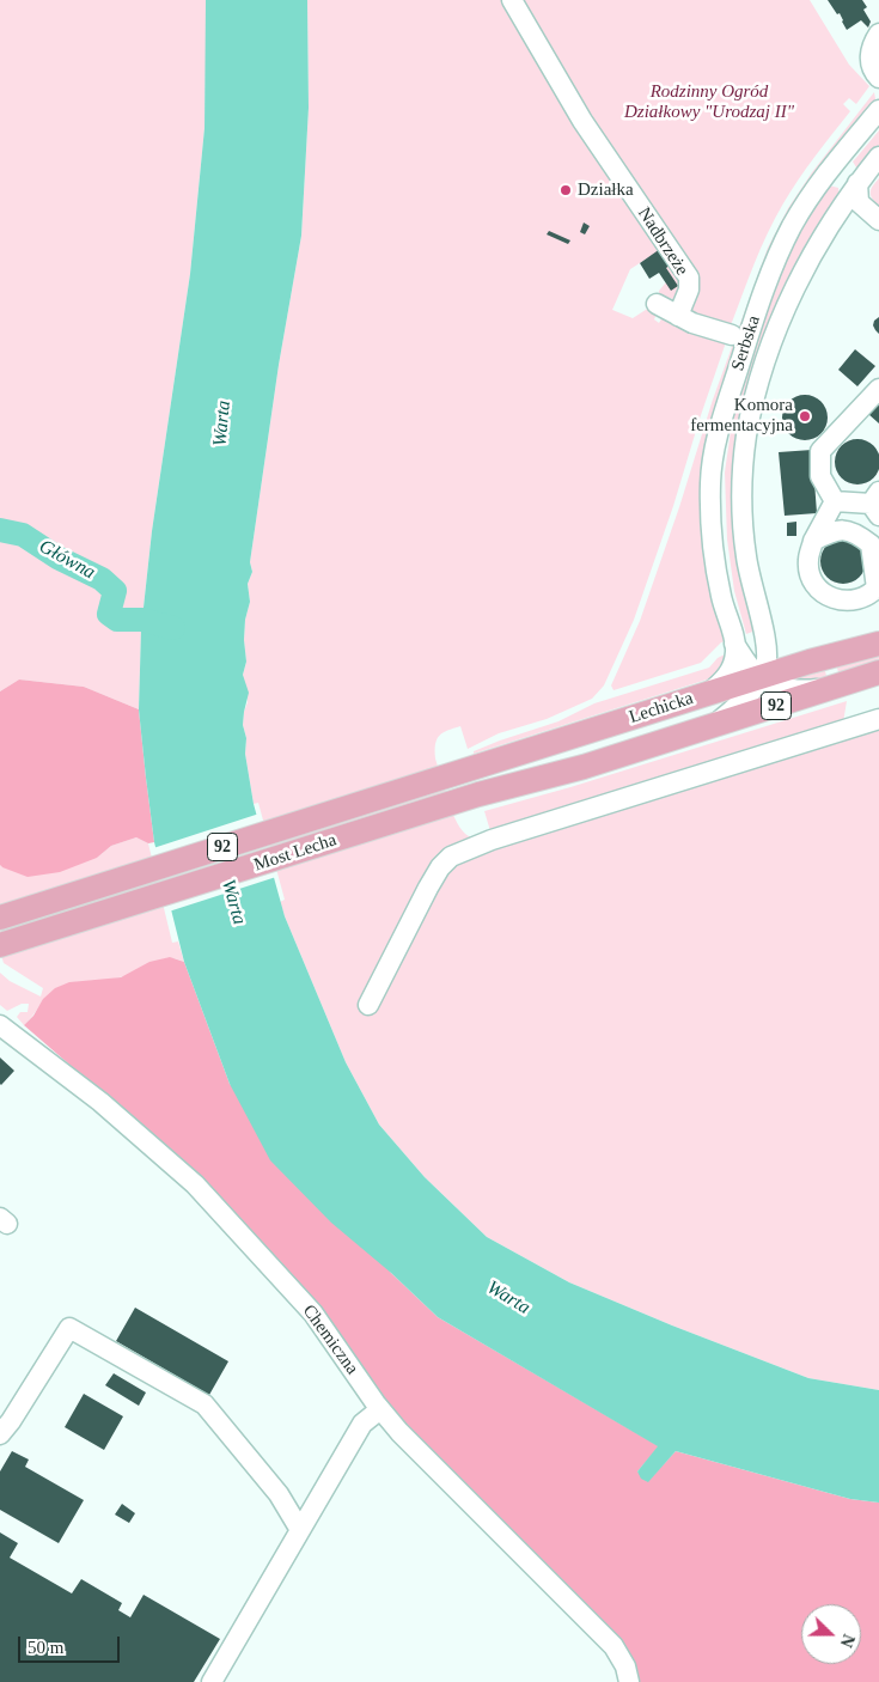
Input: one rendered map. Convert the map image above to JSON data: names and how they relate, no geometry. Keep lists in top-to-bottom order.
{
  "streets": {
    "main road": ["92", "Lechicka", "Most Lecha"],
    "street": ["Nadbrzeże", "Serbska", "Chemiczna"]
  },
  "crossings": [
    ["Serbska", "Lechicka"],
    ["Lechicka", "Most Lecha"]
  ],
  "water": ["Warta", "Główna"],
  "parks": ["Rodzinny Ogród Działkowy \"Urodzaj II\""],
  "places": ["Działka", "Komora fermentacyjna"],
  "scale_bar": "50 m",
  "north": "right"
}
